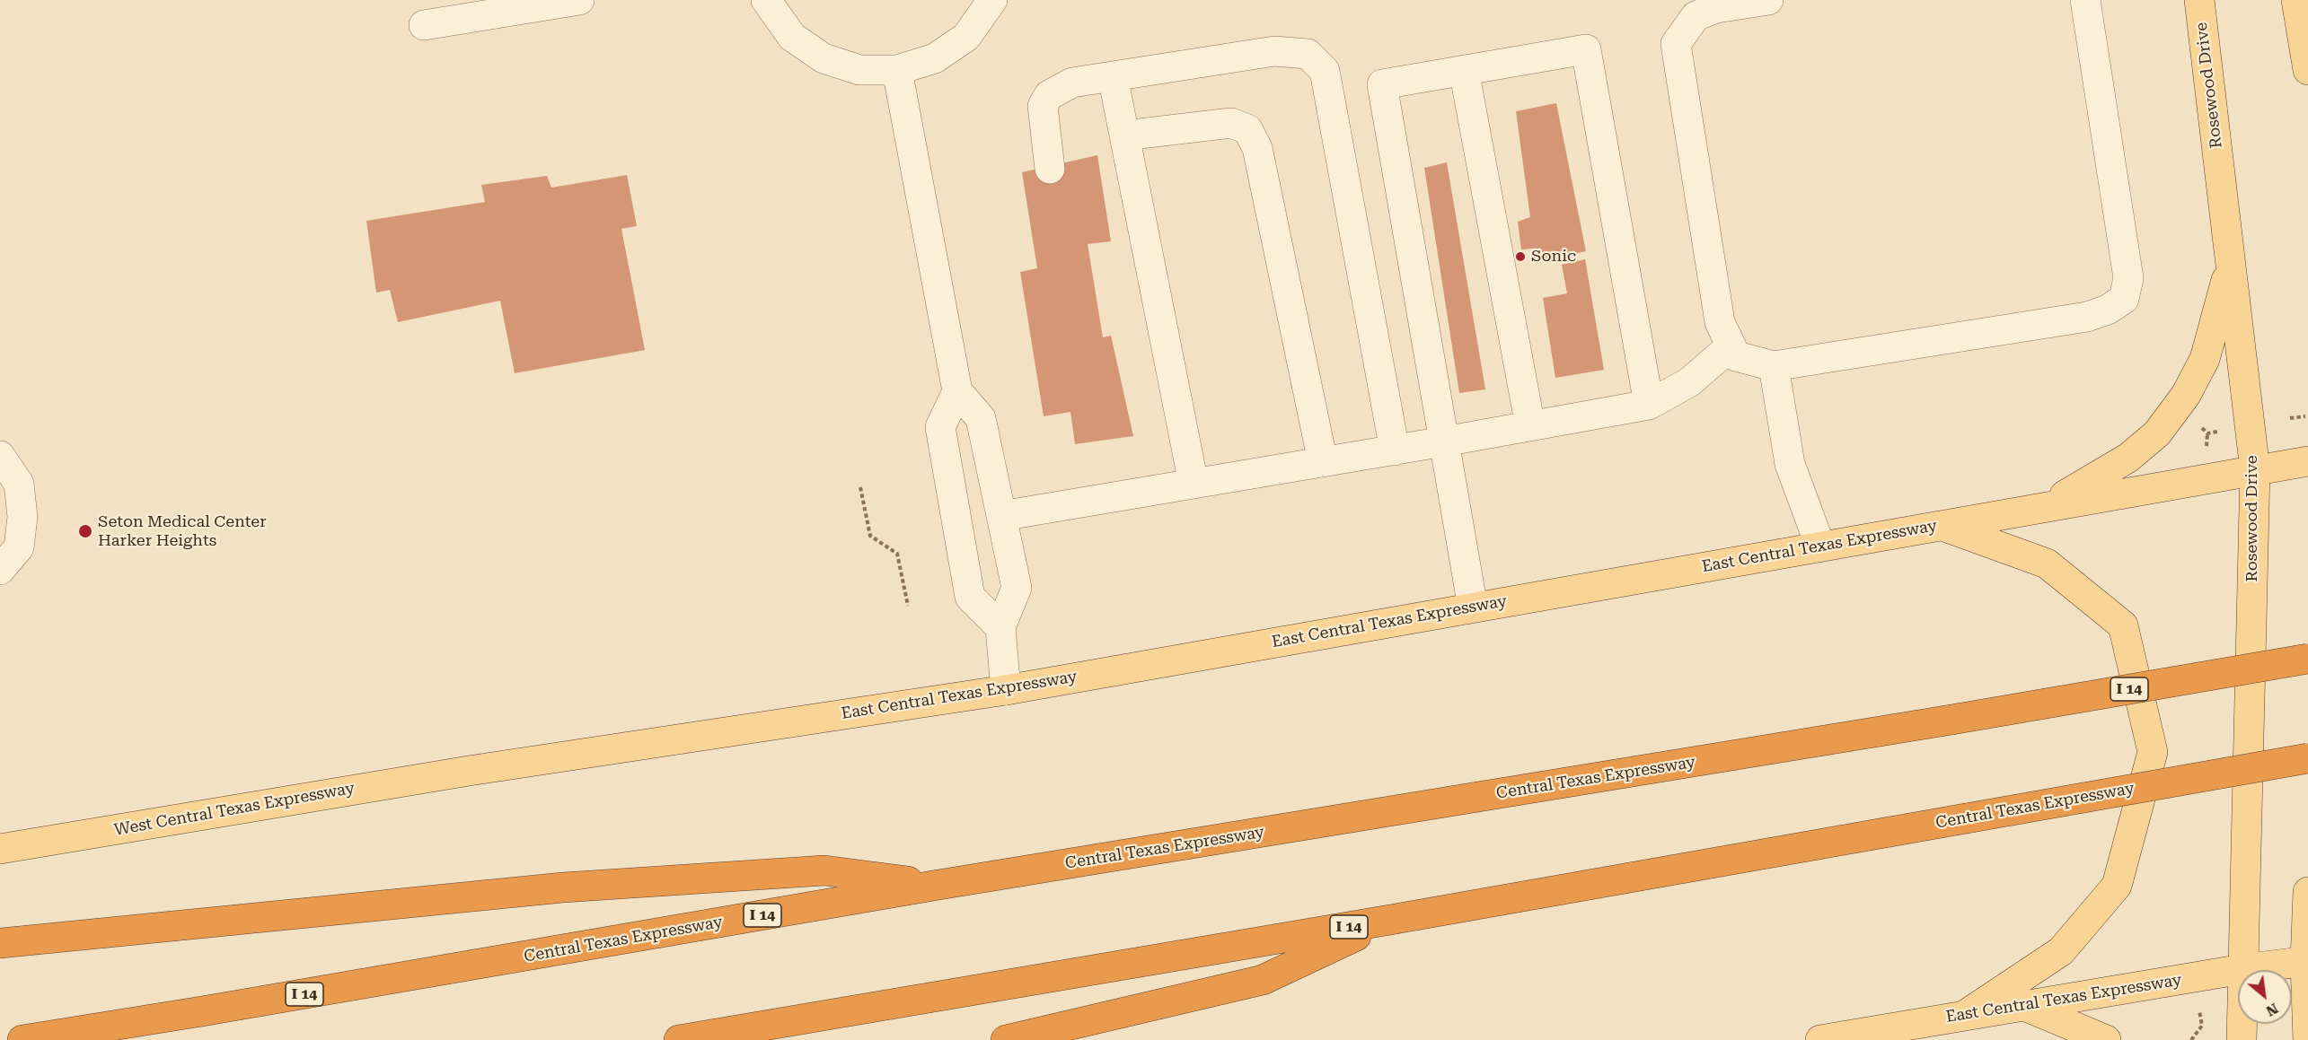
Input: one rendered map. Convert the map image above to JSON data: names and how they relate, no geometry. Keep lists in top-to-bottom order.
{
  "streets": {
    "highway": ["I 14", "Central Texas Expressway"],
    "main road": ["Rosewood Drive", "East Central Texas Expressway", "West Central Texas Expressway"]
  },
  "crossings": [
    ["Rosewood Drive", "East Central Texas Expressway"],
    ["East Central Texas Expressway", "West Central Texas Expressway"]
  ],
  "places": ["Sonic", "Seton Medical Center Harker Heights"],
  "north": "bottom right"
}
